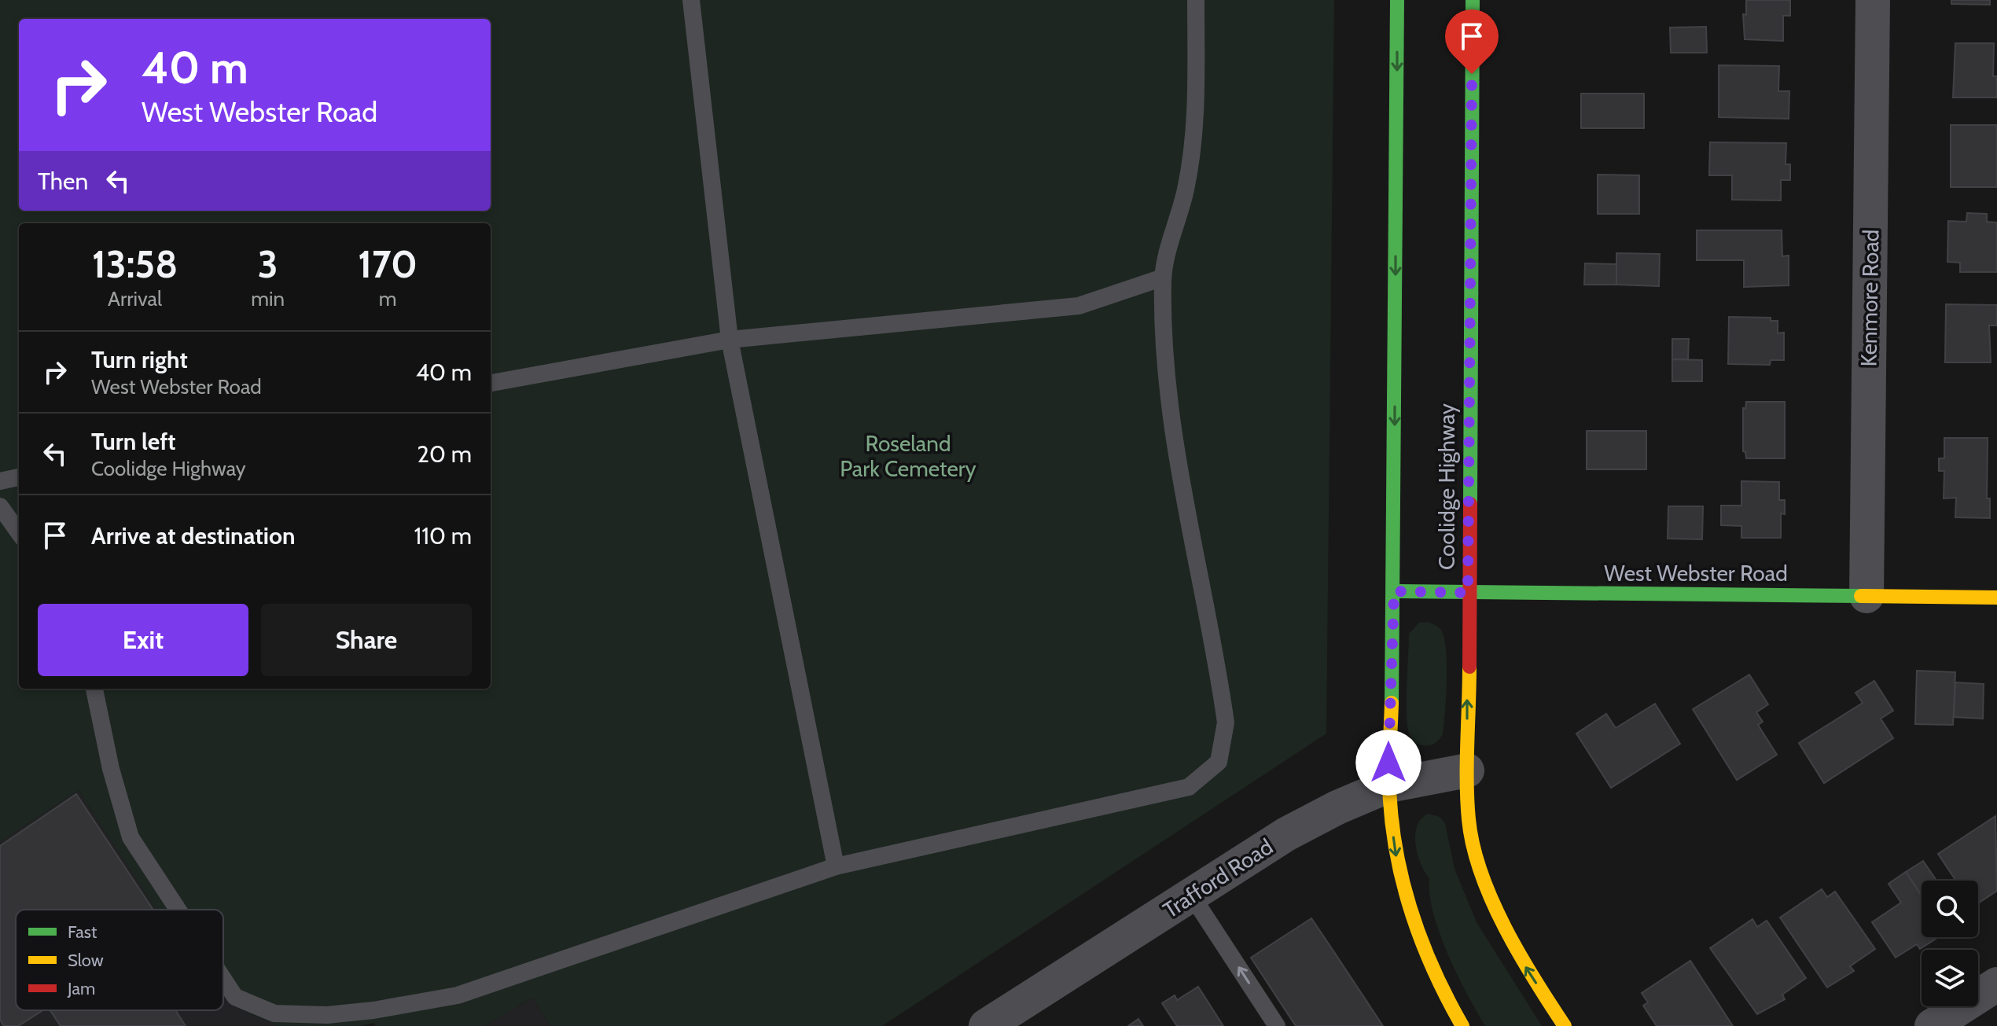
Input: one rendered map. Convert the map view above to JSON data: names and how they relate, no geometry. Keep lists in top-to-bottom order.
{
  "streets": {
    "main road": ["Coolidge Highway", "West Webster Road"],
    "street": ["Kenmore Road", "Trafford Road"]
  },
  "crossings": [
    ["Kenmore Road", "West Webster Road"],
    ["Coolidge Highway", "West Webster Road"],
    ["Coolidge Highway", "Trafford Road"]
  ],
  "parks": ["Roseland Park Cemetery"],
  "legend": ["Fast", "Slow", "Jam"],
  "page": {
    "turn": ["40 m", "West Webster Road"],
    "then": "Then",
    "eta": [
      "13:58",
      "Arrival",
      "3",
      "min",
      "170",
      "m"
    ],
    "list": [
      {
        "name": "Turn right",
        "note": "West Webster Road",
        "value": "40 m"
      },
      {
        "name": "Turn left",
        "note": "Coolidge Highway",
        "value": "20 m"
      },
      {
        "name": "Arrive at destination",
        "value": "110 m"
      }
    ],
    "buttons": ["Exit", "Share"]
  }
}
